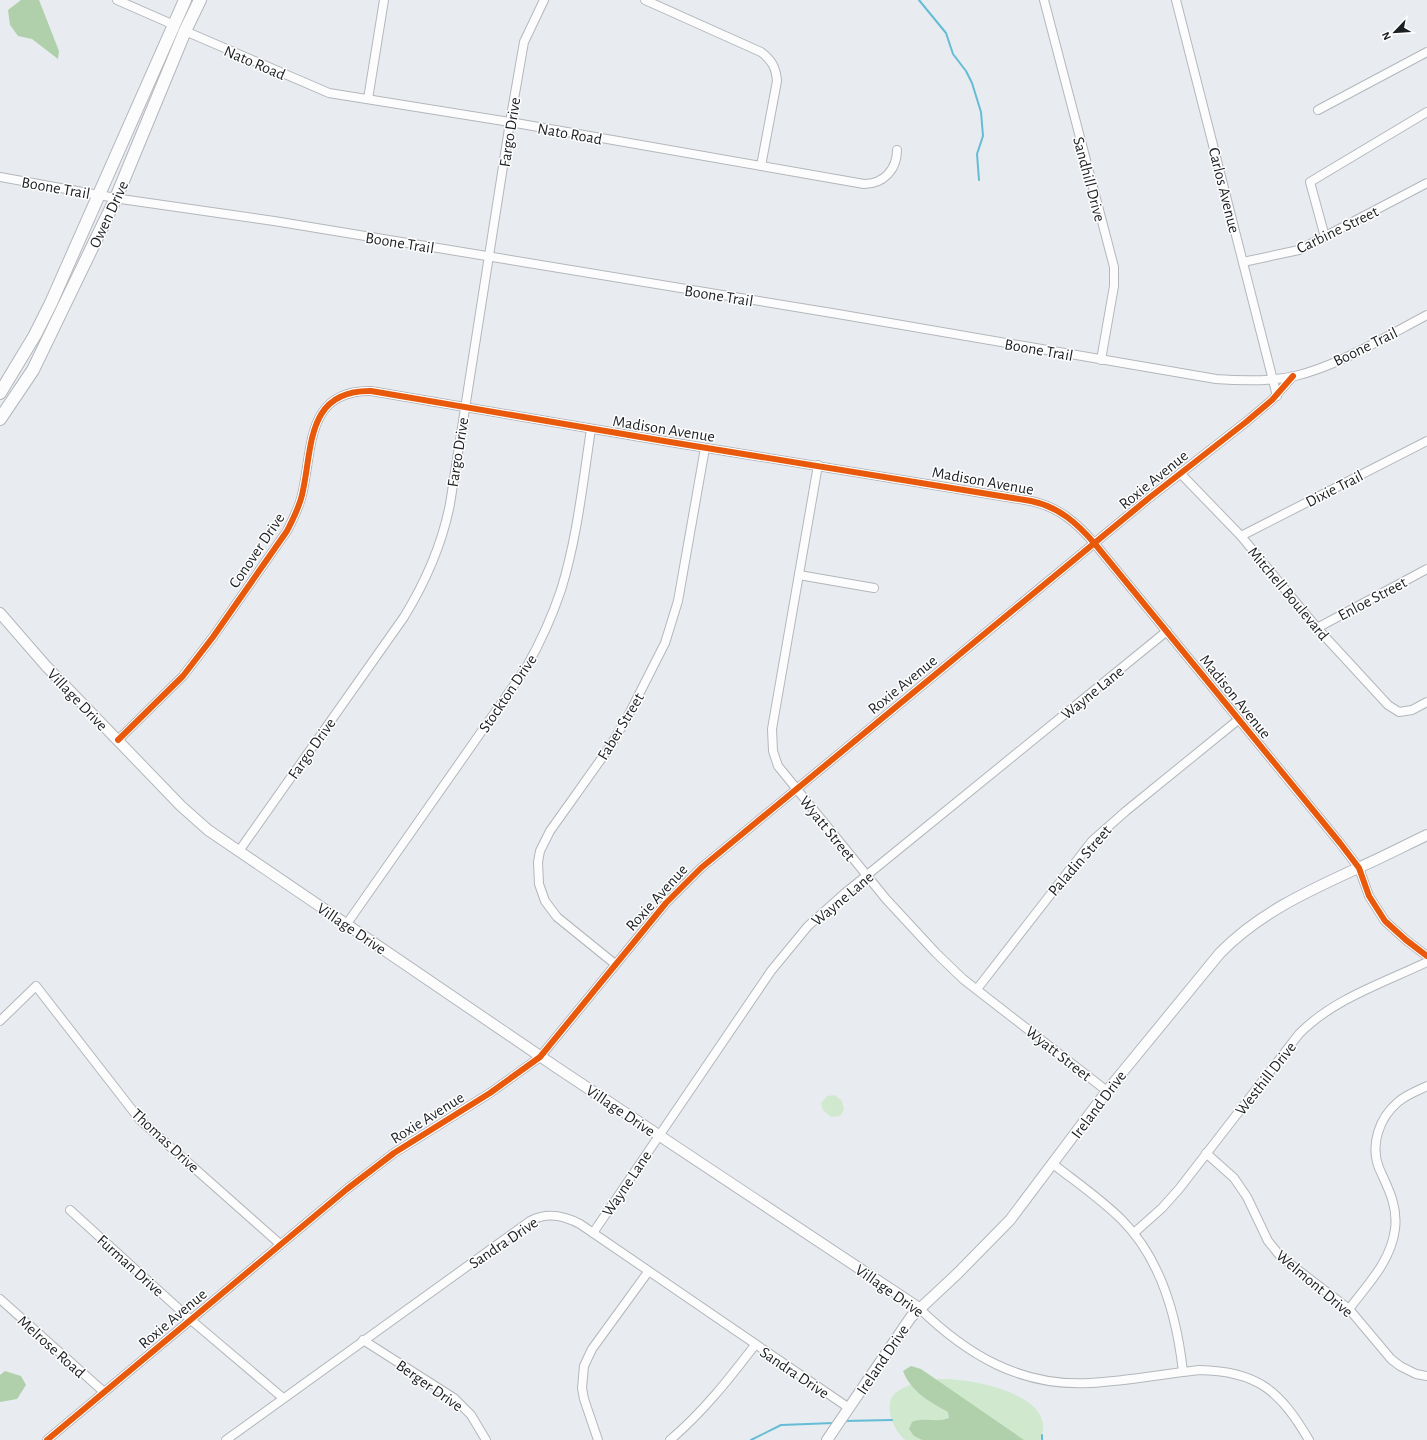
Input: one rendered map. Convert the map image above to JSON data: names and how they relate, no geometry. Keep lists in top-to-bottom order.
{
  "streets": {
    "highway": ["Owen Drive"],
    "main road": ["Village Drive", "Ireland Drive"],
    "street": [
      "Nato Road",
      "Fargo Drive",
      "Sandhill Drive",
      "Boone Trail",
      "Carlos Avenue",
      "Carbine Street",
      "Madison Avenue",
      "Roxie Avenue",
      "Dixie Trail",
      "Conover Drive",
      "Mitchell Boulevard",
      "Enloe Street",
      "Wayne Lane",
      "Stockton Drive",
      "Faber Street",
      "Wyatt Street",
      "Paladin Street",
      "Westhill Drive",
      "Thomas Drive",
      "Sandra Drive",
      "Furman Drive",
      "Welmont Drive",
      "Melrose Road",
      "Berger Drive"
    ]
  },
  "crossings": [
    ["Nato Road", "Fargo Drive"],
    ["Nato Road", "Owen Drive"],
    ["Fargo Drive", "Boone Trail"],
    ["Fargo Drive", "Madison Avenue"],
    ["Fargo Drive", "Conover Drive"],
    ["Fargo Drive", "Village Drive"],
    ["Sandhill Drive", "Boone Trail"],
    ["Boone Trail", "Carlos Avenue"],
    ["Boone Trail", "Owen Drive"],
    ["Boone Trail", "Roxie Avenue"],
    ["Carlos Avenue", "Carbine Street"],
    ["Carlos Avenue", "Roxie Avenue"],
    ["Madison Avenue", "Roxie Avenue"],
    ["Madison Avenue", "Conover Drive"],
    ["Madison Avenue", "Wayne Lane"],
    ["Madison Avenue", "Stockton Drive"],
    ["Madison Avenue", "Faber Street"],
    ["Madison Avenue", "Wyatt Street"],
    ["Madison Avenue", "Paladin Street"],
    ["Madison Avenue", "Ireland Drive"],
    ["Roxie Avenue", "Mitchell Boulevard"],
    ["Roxie Avenue", "Village Drive"],
    ["Roxie Avenue", "Faber Street"],
    ["Roxie Avenue", "Wyatt Street"],
    ["Roxie Avenue", "Thomas Drive"],
    ["Roxie Avenue", "Furman Drive"],
    ["Roxie Avenue", "Melrose Road"],
    ["Dixie Trail", "Mitchell Boulevard"],
    ["Conover Drive", "Village Drive"],
    ["Mitchell Boulevard", "Enloe Street"],
    ["Wayne Lane", "Village Drive"],
    ["Wayne Lane", "Wyatt Street"],
    ["Wayne Lane", "Sandra Drive"],
    ["Stockton Drive", "Village Drive"],
    ["Village Drive", "Ireland Drive"],
    ["Wyatt Street", "Paladin Street"],
    ["Wyatt Street", "Ireland Drive"],
    ["Westhill Drive", "Welmont Drive"],
    ["Ireland Drive", "Sandra Drive"],
    ["Sandra Drive", "Furman Drive"],
    ["Sandra Drive", "Berger Drive"]
  ],
  "north": "bottom left"
}
